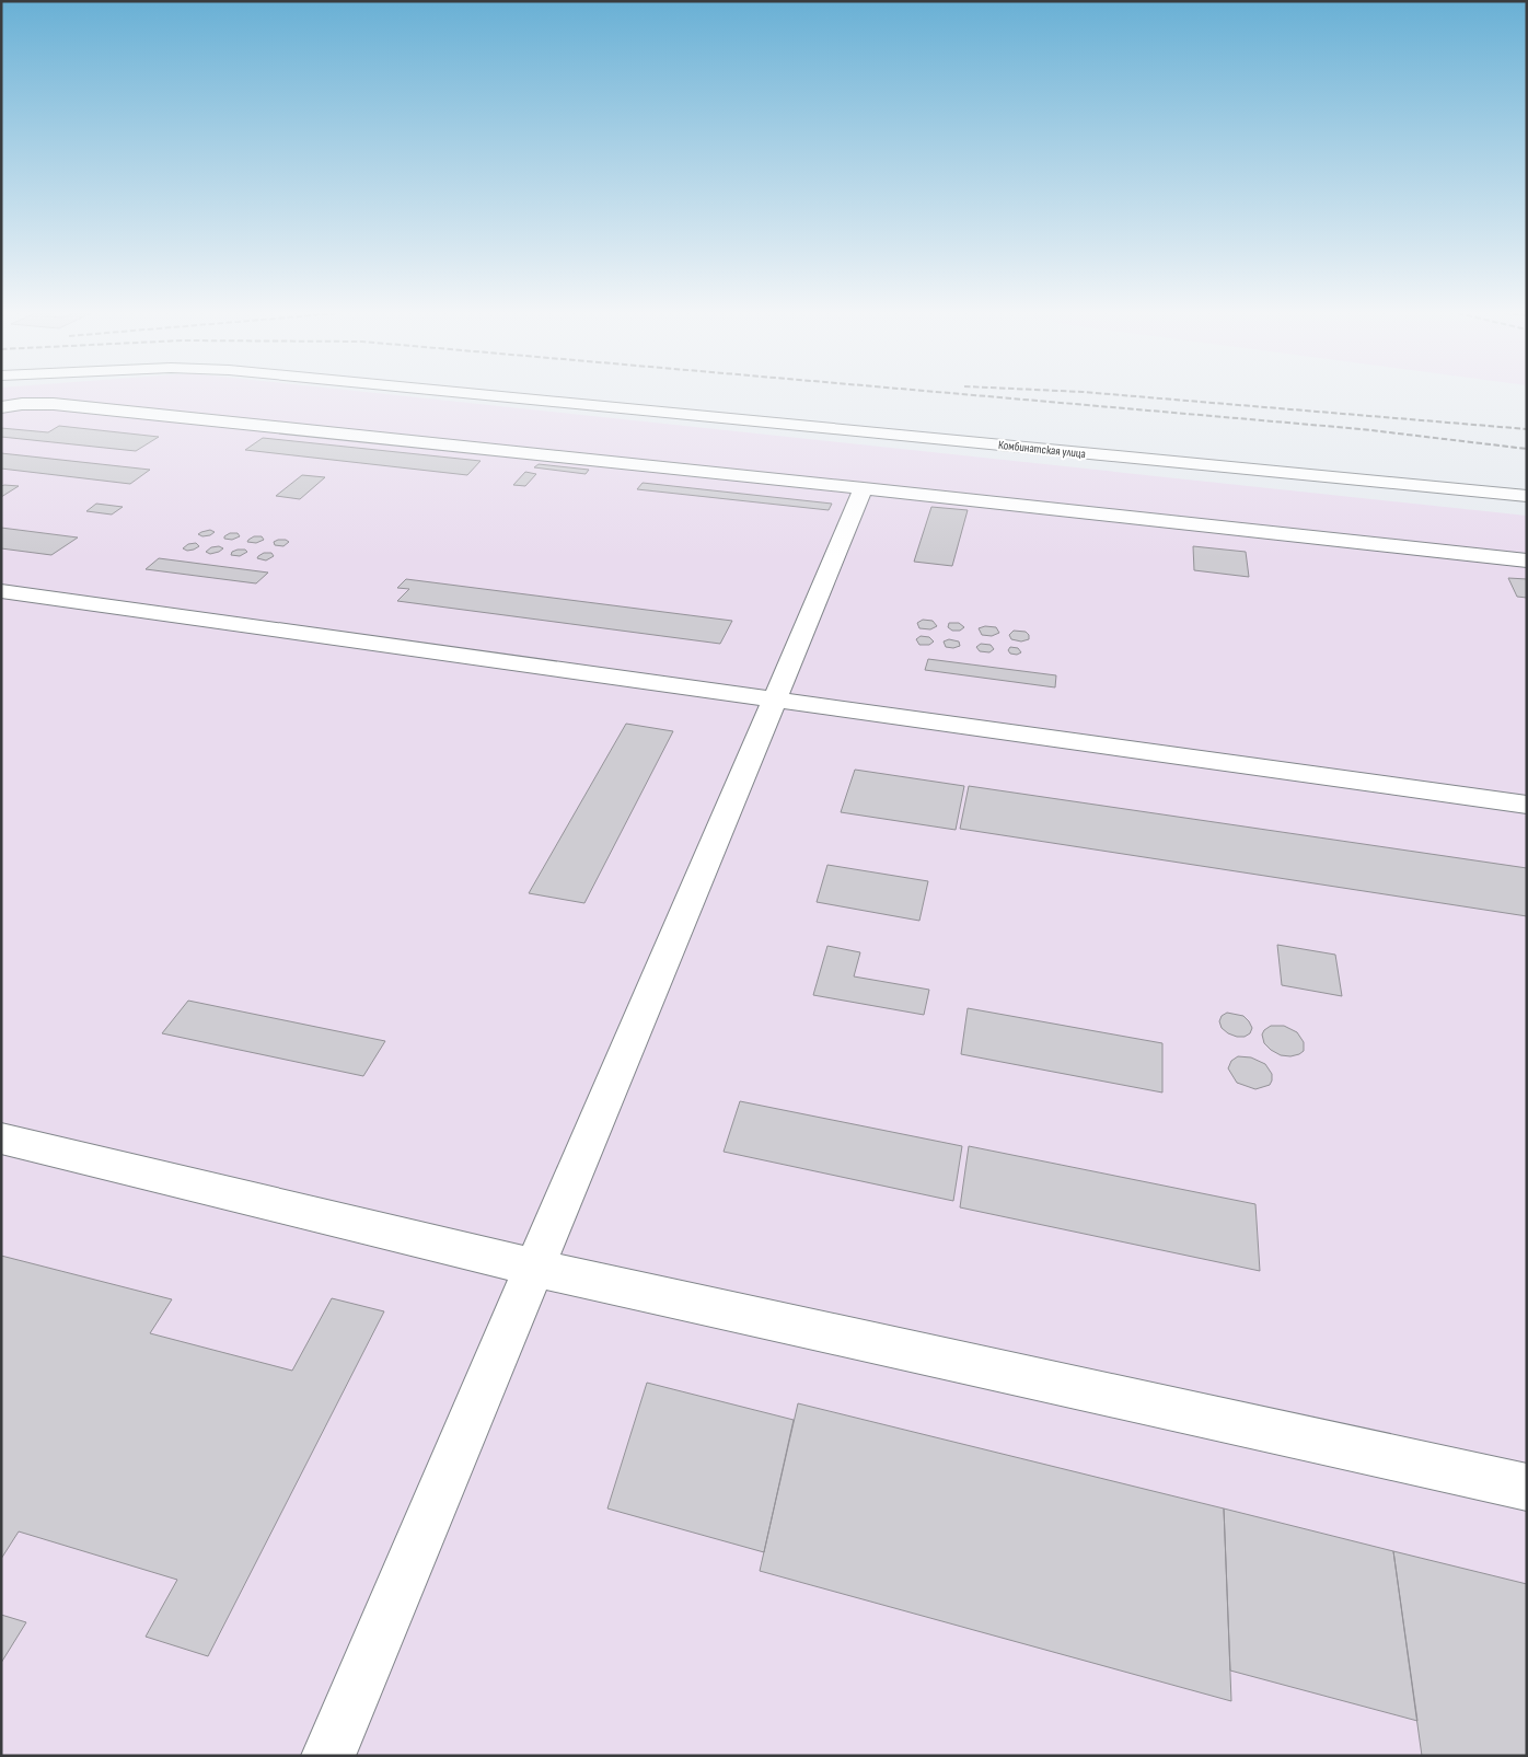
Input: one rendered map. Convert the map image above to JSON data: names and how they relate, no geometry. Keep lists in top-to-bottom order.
{
  "streets": {
    "street": ["Комбинатская улица"]
  }
}
